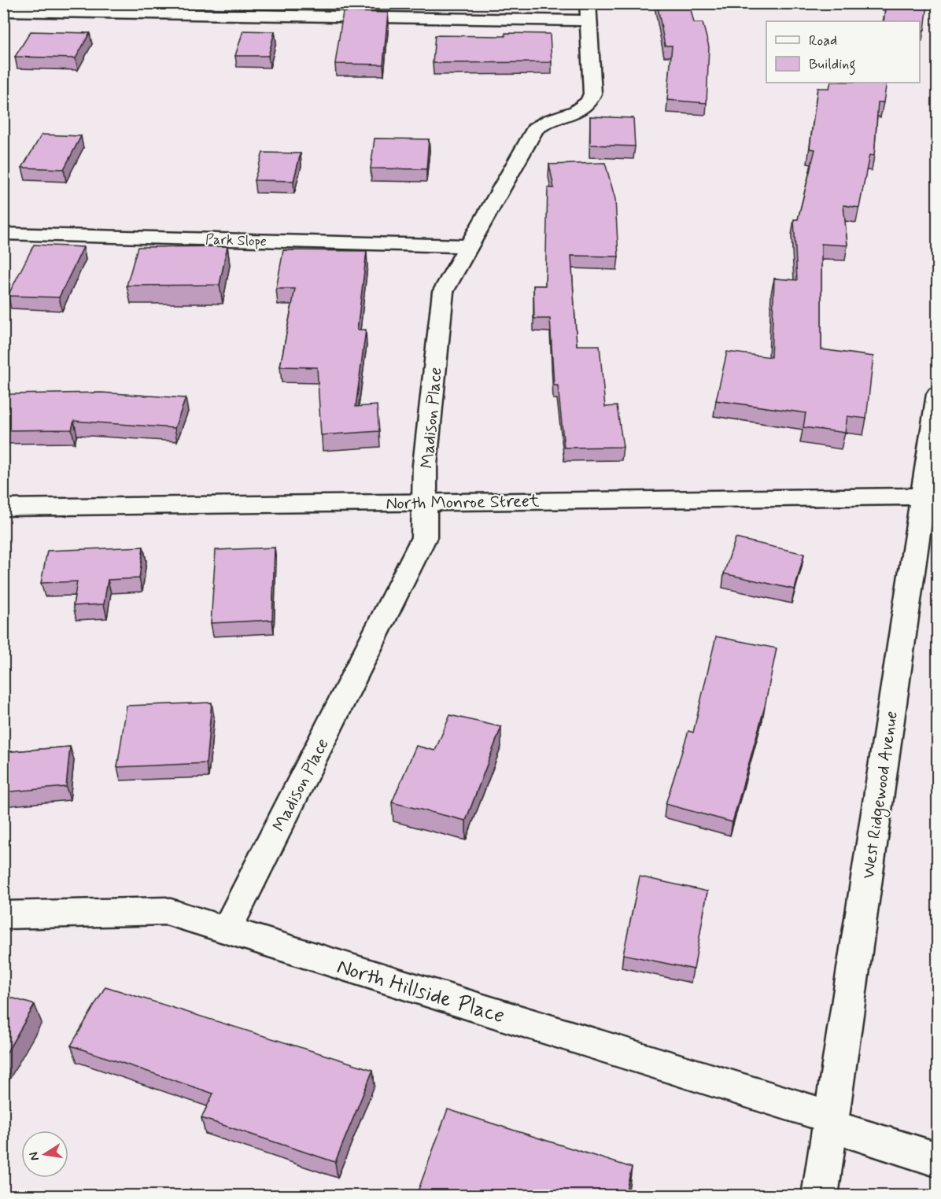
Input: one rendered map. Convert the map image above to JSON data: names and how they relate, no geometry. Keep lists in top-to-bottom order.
{
  "streets": {
    "street": [
      "Park Slope",
      "Madison Place",
      "North Monroe Street",
      "West Ridgewood Avenue",
      "North Hillside Place"
    ]
  },
  "crossings": [
    ["Park Slope", "Madison Place"],
    ["Madison Place", "North Monroe Street"],
    ["Madison Place", "North Hillside Place"],
    ["North Monroe Street", "West Ridgewood Avenue"],
    ["West Ridgewood Avenue", "North Hillside Place"]
  ],
  "legend": ["Road", "Building"],
  "north": "left"
}
